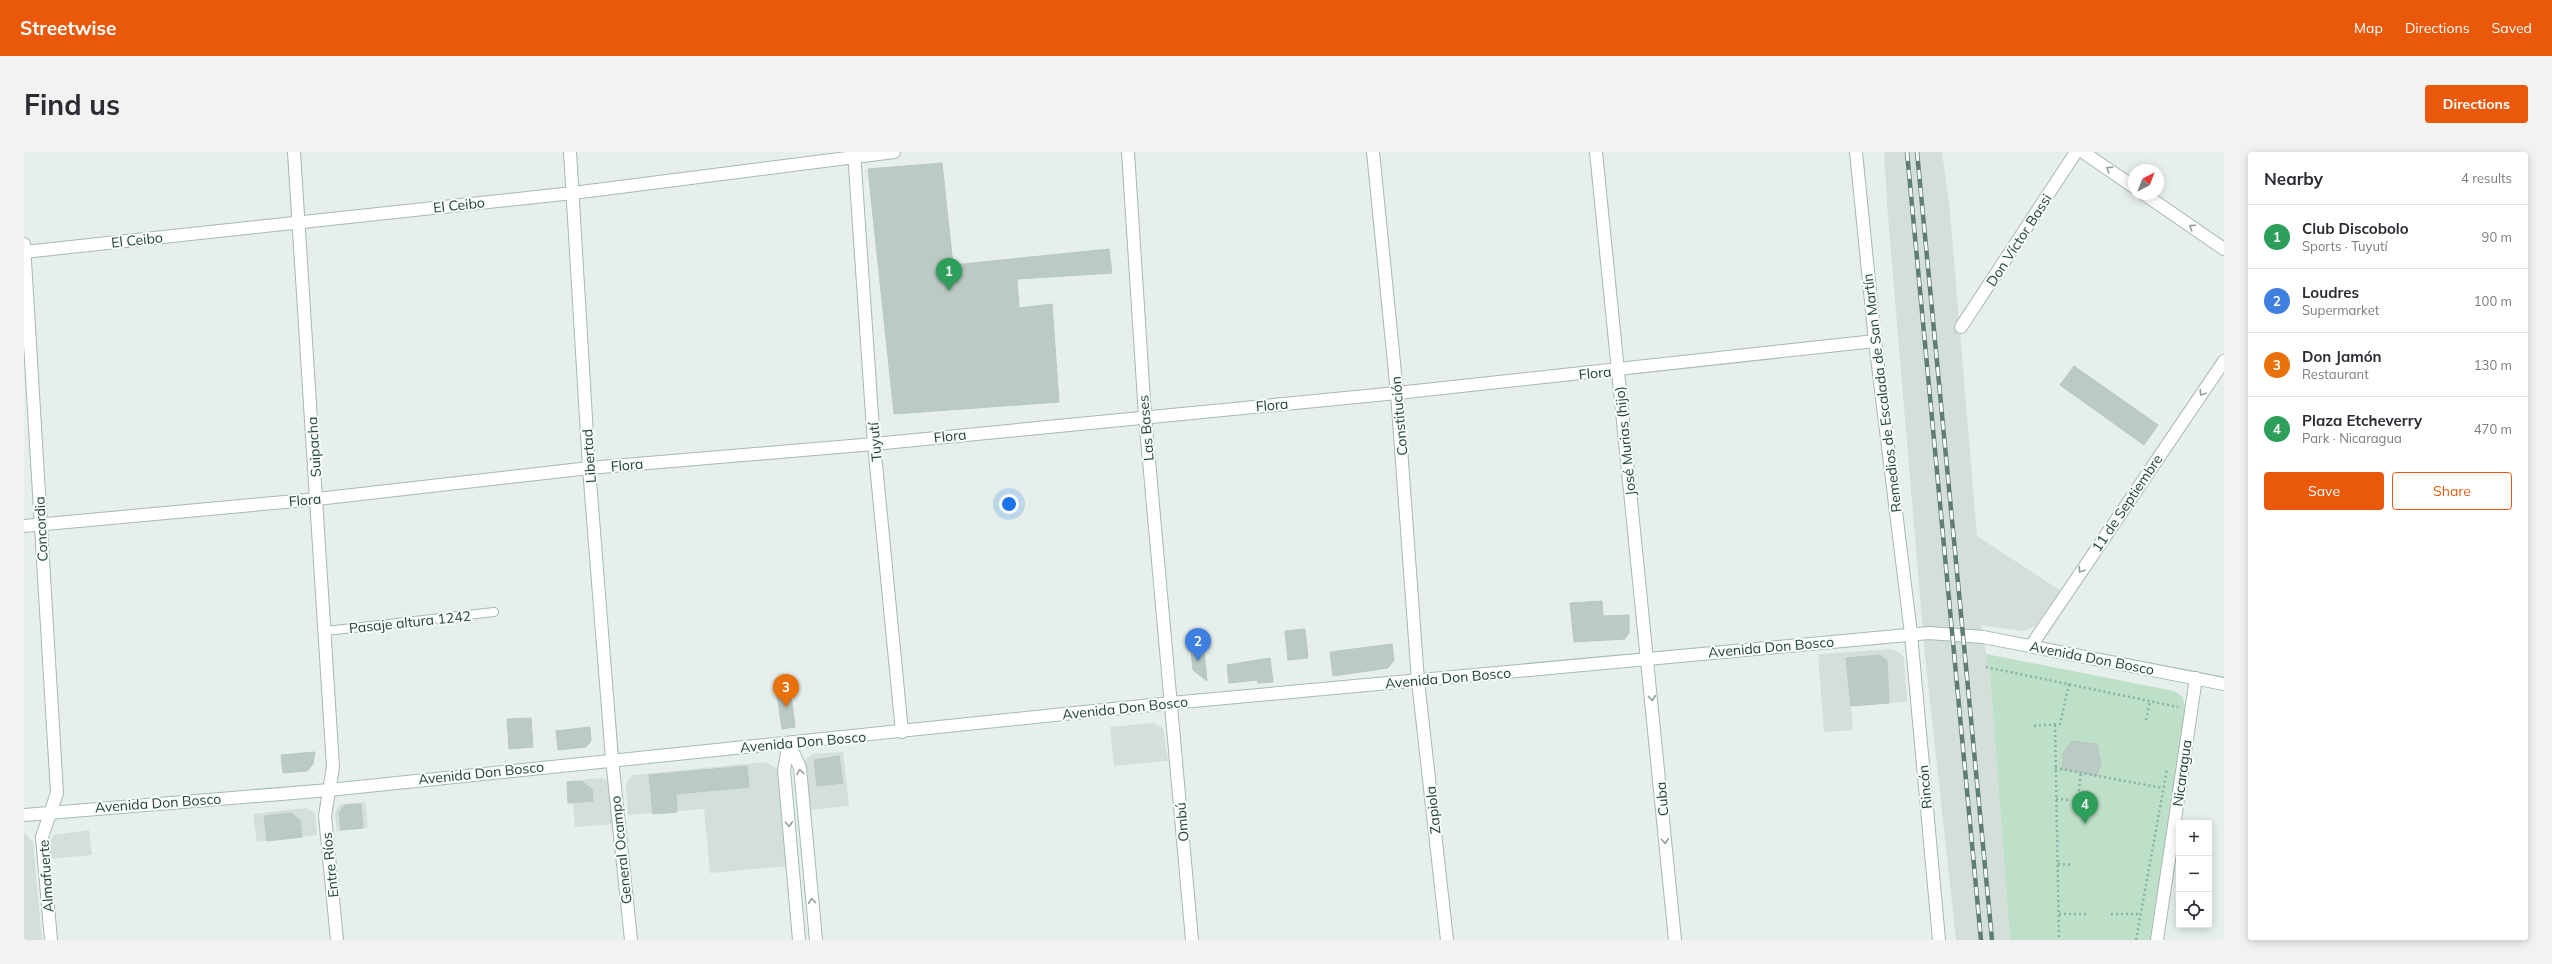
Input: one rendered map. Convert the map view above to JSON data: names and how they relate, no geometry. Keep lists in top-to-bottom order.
{
  "streets": {
    "street": [
      "El Ceibo",
      "Don Víctor Bassi",
      "Flora",
      "Remedios de Escalada de San Martín",
      "Constitución",
      "Las Bases",
      "José Murias (hijo)",
      "Tuyutí",
      "Suipacha",
      "Libertad",
      "11 de Septiembre",
      "Concordia",
      "Avenida Don Bosco",
      "Nicaragua",
      "Rincón",
      "Cuba",
      "Zapiola",
      "Ombú",
      "General Ocampo",
      "Entre Ríos",
      "Almafuerte"
    ],
    "lane": ["Pasaje altura 1242"]
  },
  "crossings": [
    ["El Ceibo", "Tuyutí"],
    ["El Ceibo", "Suipacha"],
    ["El Ceibo", "Libertad"],
    ["El Ceibo", "Concordia"],
    ["Flora", "Remedios de Escalada de San Martín"],
    ["Flora", "Constitución"],
    ["Flora", "Las Bases"],
    ["Flora", "José Murias (hijo)"],
    ["Flora", "Tuyutí"],
    ["Flora", "Suipacha"],
    ["Flora", "Libertad"],
    ["Flora", "Concordia"],
    ["Remedios de Escalada de San Martín", "Avenida Don Bosco"],
    ["Remedios de Escalada de San Martín", "Rincón"],
    ["Constitución", "Avenida Don Bosco"],
    ["Constitución", "Zapiola"],
    ["Las Bases", "Avenida Don Bosco"],
    ["Las Bases", "Ombú"],
    ["José Murias (hijo)", "Avenida Don Bosco"],
    ["José Murias (hijo)", "Cuba"],
    ["Tuyutí", "Avenida Don Bosco"],
    ["Suipacha", "Pasaje altura 1242"],
    ["Suipacha", "Avenida Don Bosco"],
    ["Suipacha", "Entre Ríos"],
    ["Libertad", "Avenida Don Bosco"],
    ["Libertad", "General Ocampo"],
    ["11 de Septiembre", "Avenida Don Bosco"],
    ["Concordia", "Avenida Don Bosco"],
    ["Concordia", "Almafuerte"],
    ["Avenida Don Bosco", "Nicaragua"],
    ["Avenida Don Bosco", "Rincón"],
    ["Avenida Don Bosco", "Cuba"],
    ["Avenida Don Bosco", "Zapiola"],
    ["Avenida Don Bosco", "Ombú"],
    ["Avenida Don Bosco", "General Ocampo"],
    ["Avenida Don Bosco", "Entre Ríos"],
    ["Avenida Don Bosco", "Almafuerte"]
  ],
  "one_way": ["11 de Septiembre", "Cuba"],
  "north": "top right",
  "page": {
    "header": "Streetwise",
    "nav": ["Map", "Directions", "Saved"],
    "buttons": [
      "Directions",
      ["Save", "Share"]
    ],
    "title": "Find us",
    "heading": ["Nearby", "4 results"],
    "list": [
      {
        "mark": "1",
        "name": "Club Discobolo",
        "note": "Sports · Tuyutí",
        "value": "90 m"
      },
      {
        "mark": "2",
        "name": "Loudres",
        "note": "Supermarket",
        "value": "100 m"
      },
      {
        "mark": "3",
        "name": "Don Jamón",
        "note": "Restaurant",
        "value": "130 m"
      },
      {
        "mark": "4",
        "name": "Plaza Etcheverry",
        "note": "Park · Nicaragua",
        "value": "470 m"
      }
    ],
    "pins": [
      "1",
      "2",
      "3",
      "4"
    ],
    "map_buttons": ["+", "−"]
  }
}
